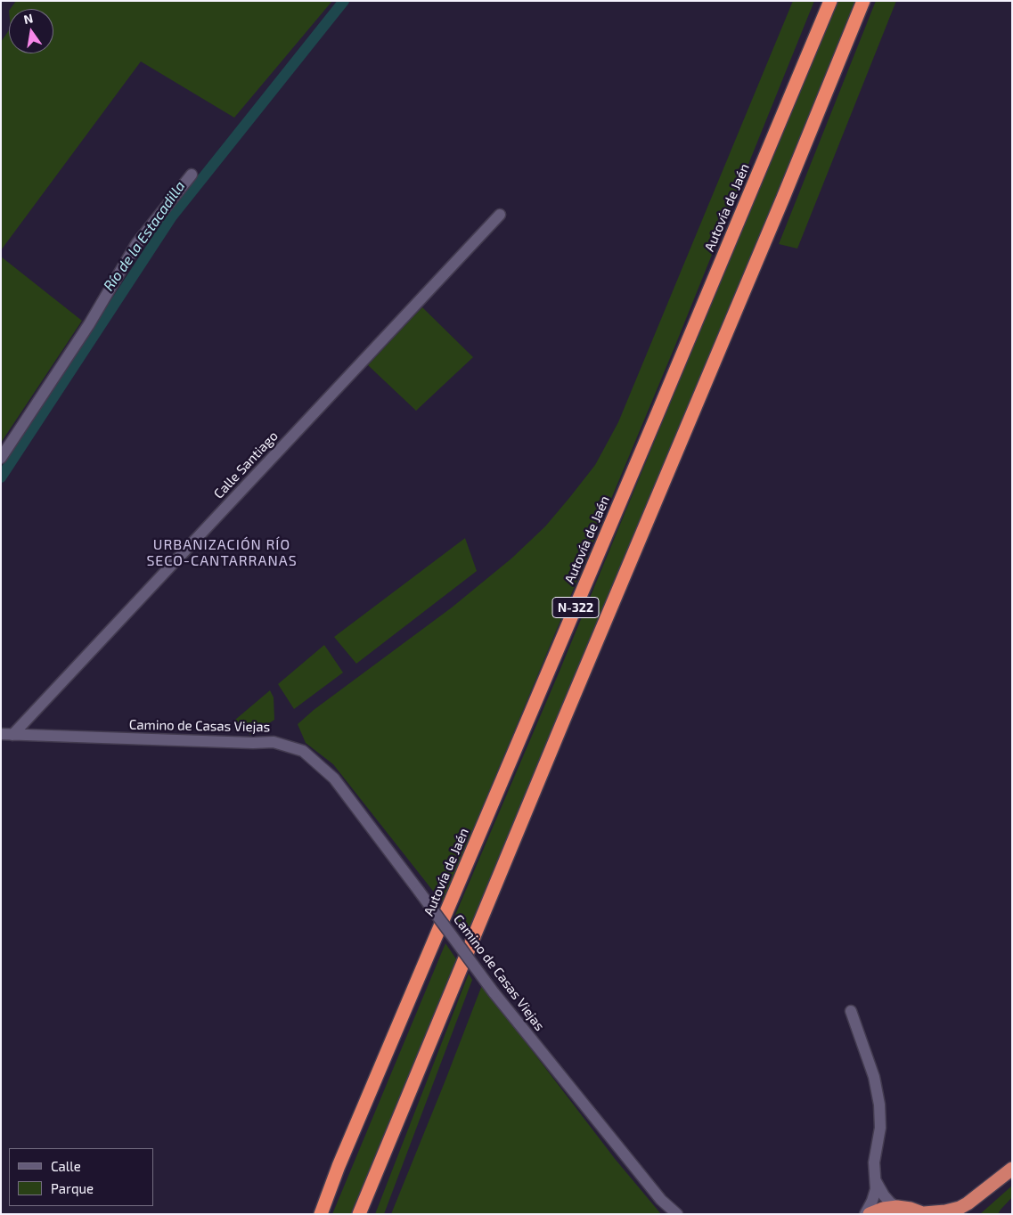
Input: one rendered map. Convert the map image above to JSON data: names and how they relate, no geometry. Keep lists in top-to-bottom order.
{
  "streets": {
    "highway": ["Autovía de Jaén", "N-322"],
    "street": ["Calle Santiago", "Camino de Casas Viejas"]
  },
  "crossings": [
    ["Calle Santiago", "Camino de Casas Viejas"]
  ],
  "districts": ["URBANIZACIÓN RÍO SECO-CANTARRANAS"],
  "water": ["Río de la Estacadilla"],
  "legend": ["Calle", "Parque"],
  "north": "top"
}
